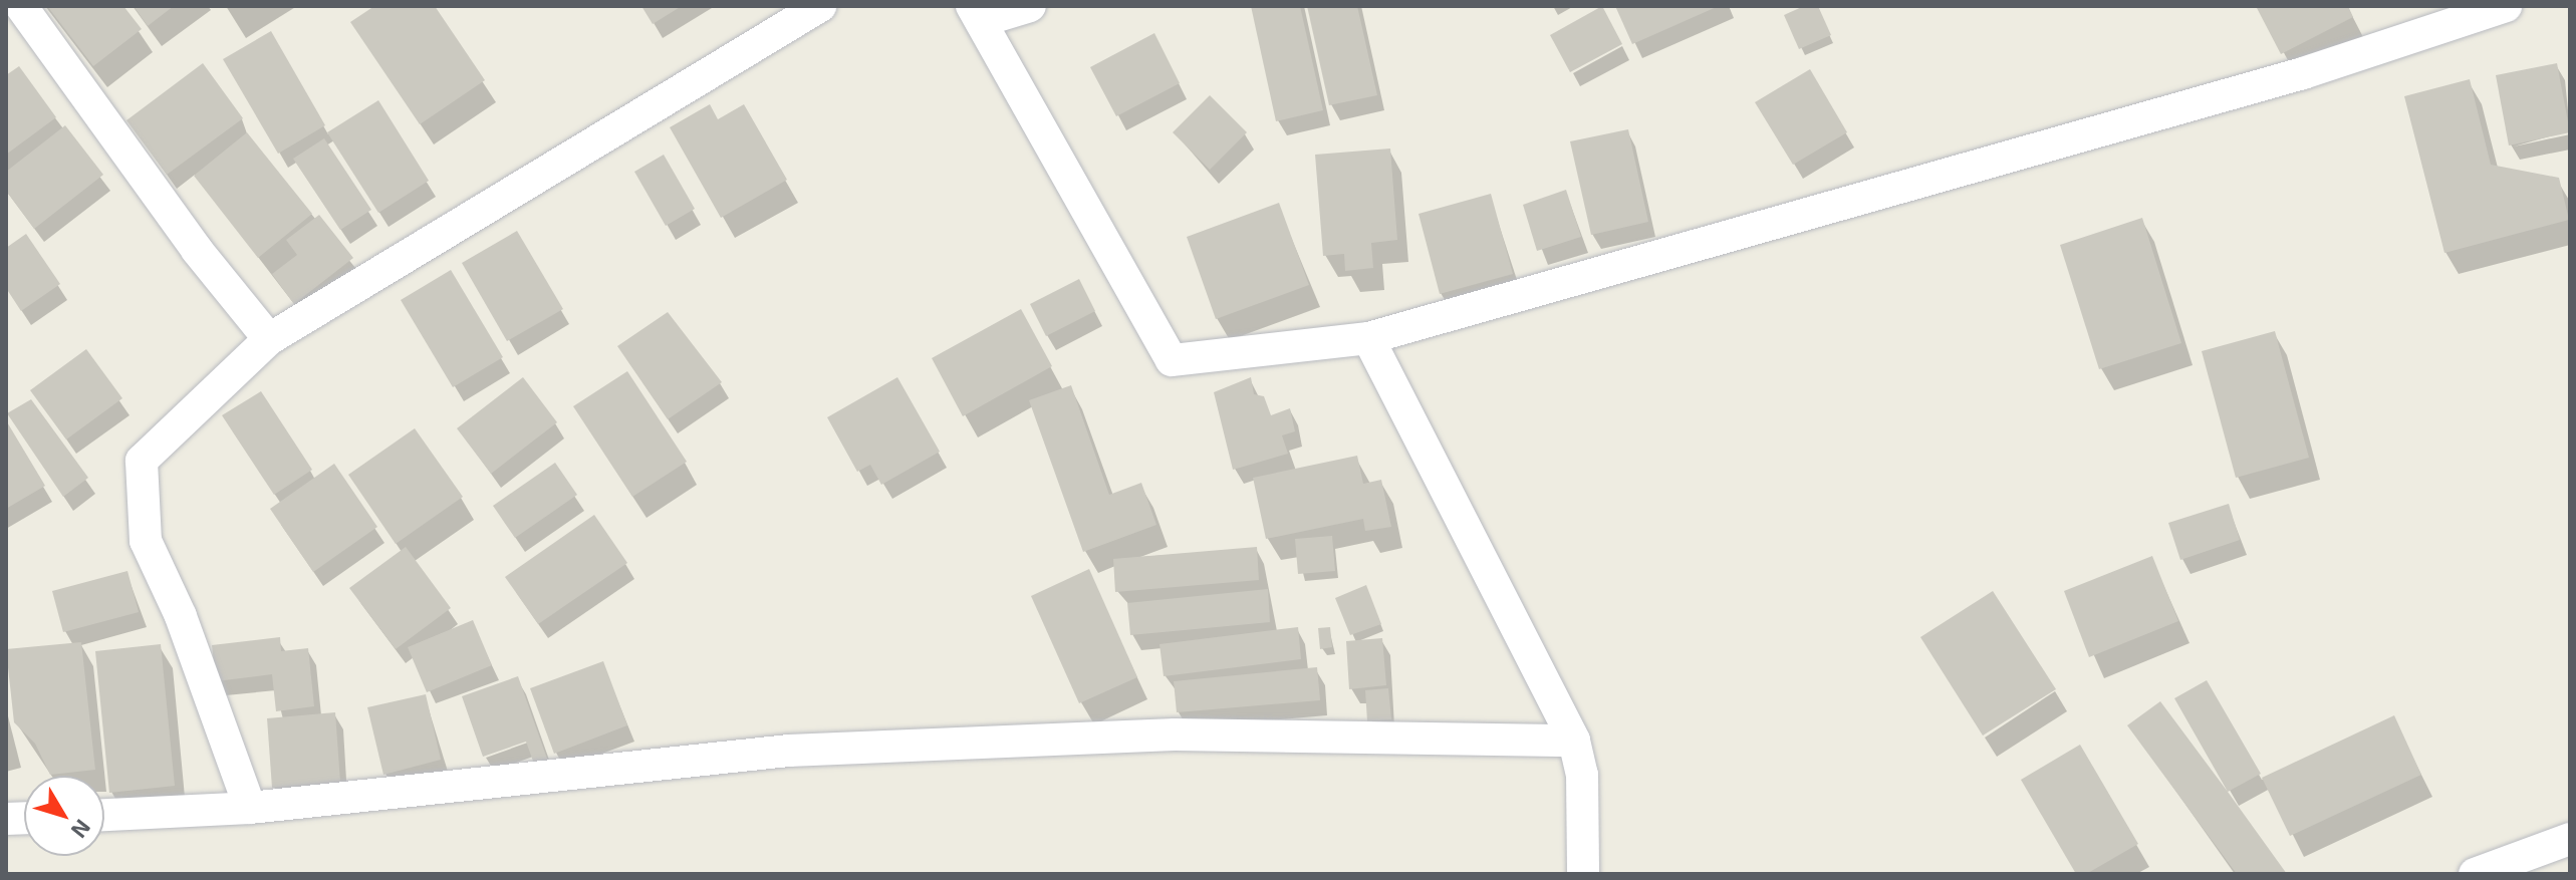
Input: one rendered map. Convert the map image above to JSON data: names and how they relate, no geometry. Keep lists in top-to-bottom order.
{
  "north": "bottom right"
}
